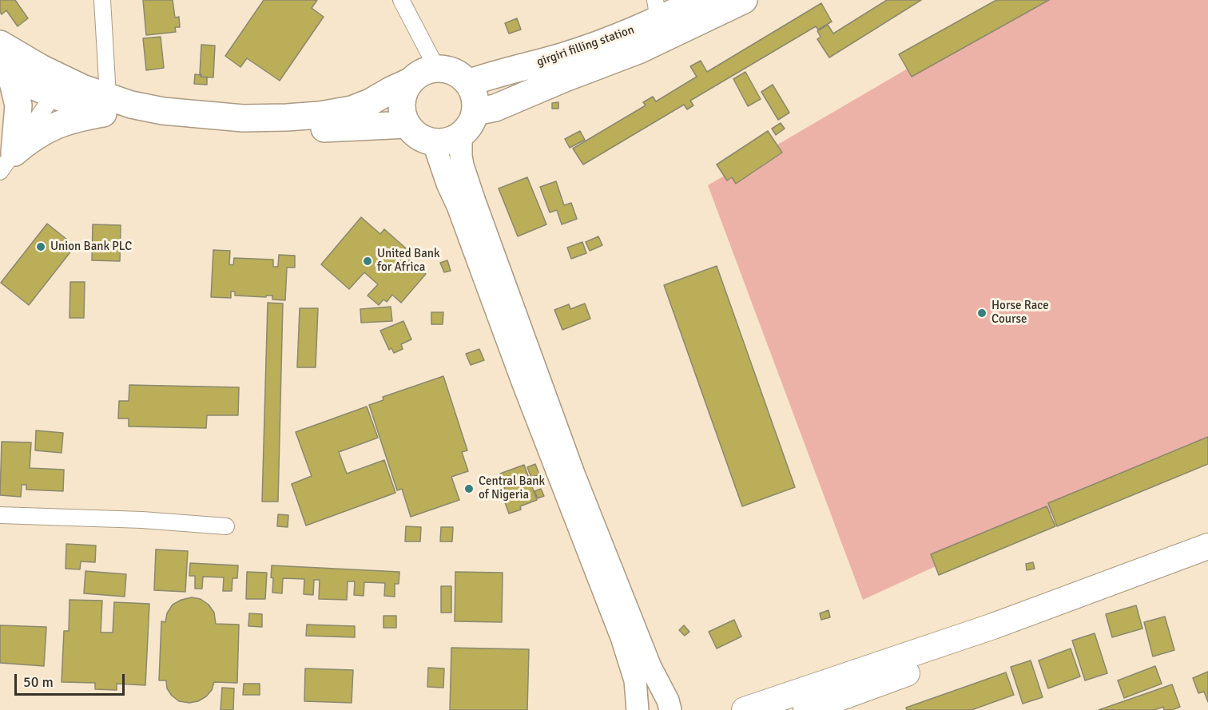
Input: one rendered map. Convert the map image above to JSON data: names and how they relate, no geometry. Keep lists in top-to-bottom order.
{
  "streets": {
    "highway": ["girgiri filling station"]
  },
  "places": [
    "Union Bank PLC",
    "United Bank for Africa",
    "Horse Race Course",
    "Central Bank of Nigeria"
  ],
  "scale_bar": "50 m"
}
